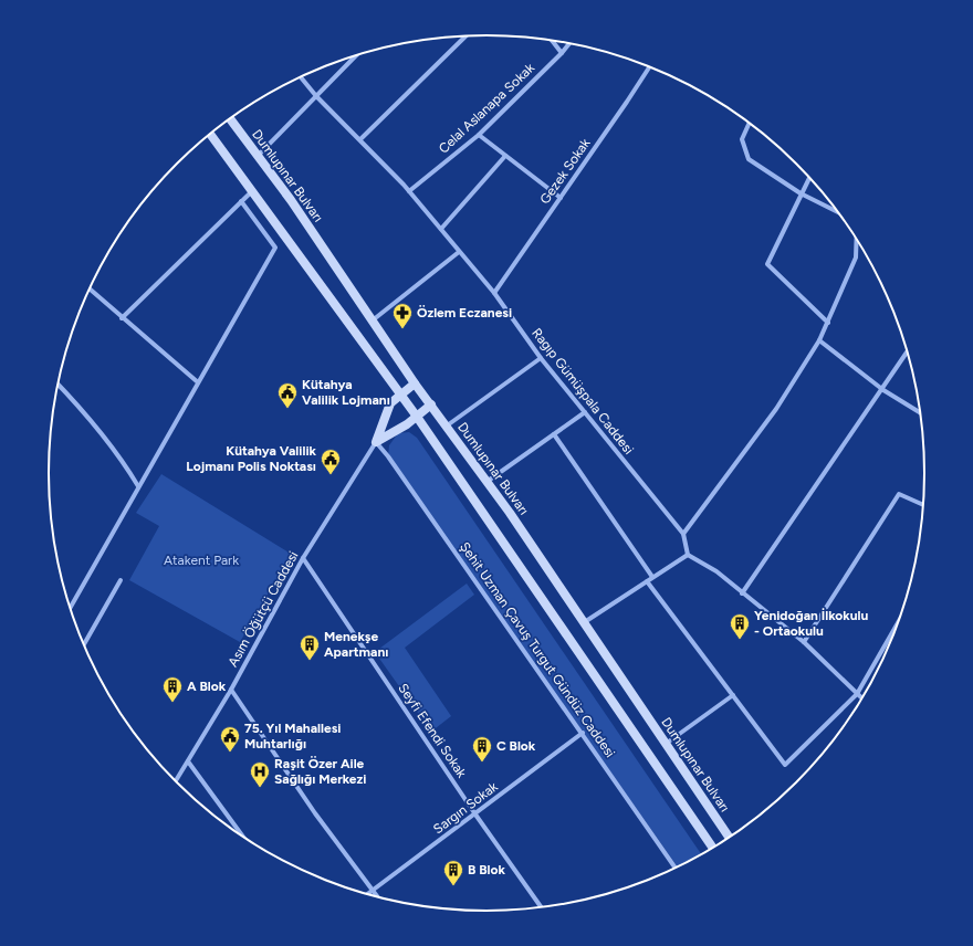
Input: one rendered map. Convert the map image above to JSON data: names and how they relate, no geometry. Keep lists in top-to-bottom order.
{
  "streets": {
    "main road": ["Dumlupınar Bulvarı"],
    "street": [
      "Celal Aslanapa Sokak",
      "Gezek Sokak",
      "Ragıp Gümüşpala Caddesi",
      "Asım Öğütçü Caddesi",
      "Şehit Uzman Çavuş Turgut Gündüz Caddesi",
      "Seyfi Efendi Sokak",
      "Sargın Sokak"
    ]
  },
  "crossings": [
    ["Celal Aslanapa Sokak", "Ragıp Gümüşpala Caddesi"],
    ["Gezek Sokak", "Ragıp Gümüşpala Caddesi"],
    ["Asım Öğütçü Caddesi", "Şehit Uzman Çavuş Turgut Gündüz Caddesi"],
    ["Asım Öğütçü Caddesi", "Seyfi Efendi Sokak"],
    ["Şehit Uzman Çavuş Turgut Gündüz Caddesi", "Sargın Sokak"],
    ["Seyfi Efendi Sokak", "Sargın Sokak"]
  ],
  "parks": ["Atakent Park"],
  "places": {
    "pharmacy": ["Özlem Eczanesi"],
    "public building": ["Kütahya Valilik Lojmanı", "Kütahya Valilik Lojmanı Polis Noktası", "75. Yıl Mahallesi Muhtarlığı"],
    "building": [
      "Yenidoğan İlkokulu - Ortaokulu",
      "Menekşe Apartmanı",
      "A Blok",
      "C Blok",
      "B Blok"
    ],
    "hospital": ["Raşit Özer Aile Sağlığı Merkezi"]
  }
}
